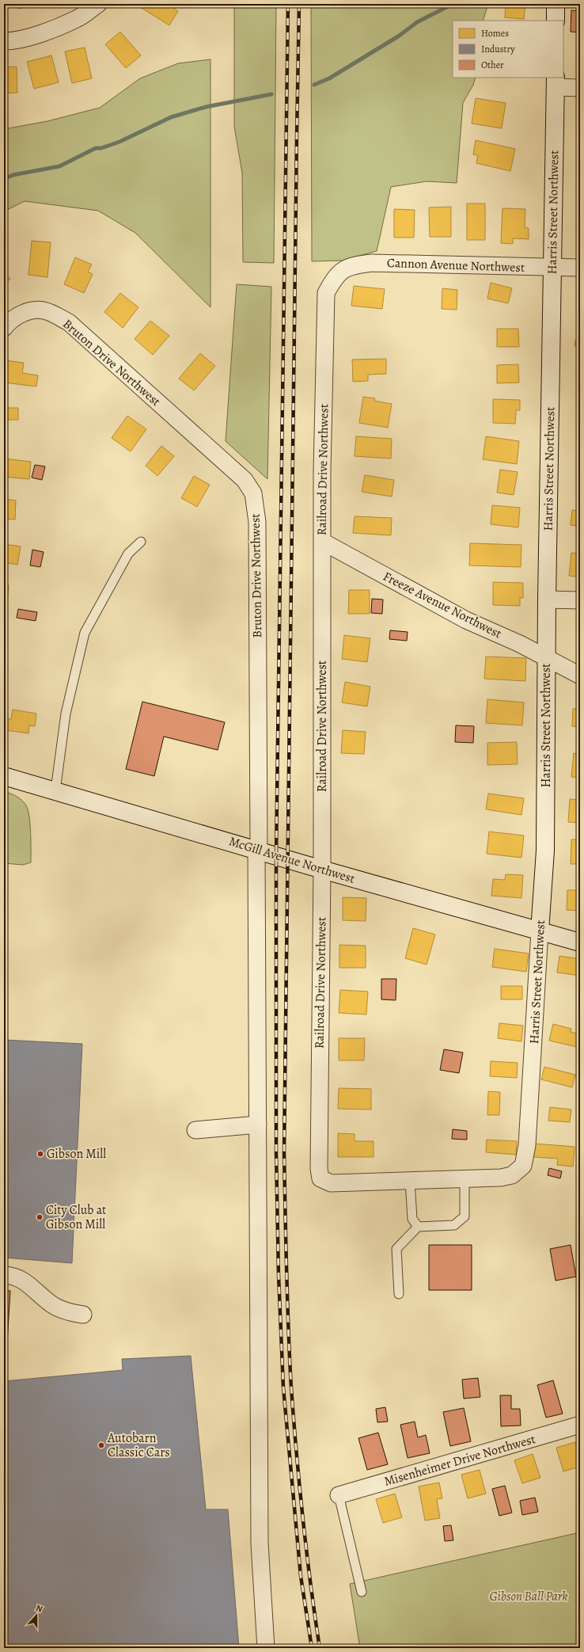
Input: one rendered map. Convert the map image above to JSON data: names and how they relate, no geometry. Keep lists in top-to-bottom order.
{
  "streets": {
    "street": [
      "Harris Street Northwest",
      "Cannon Avenue Northwest",
      "Bruton Drive Northwest",
      "Railroad Drive Northwest",
      "Freeze Avenue Northwest",
      "McGill Avenue Northwest",
      "Misenheimer Drive Northwest"
    ]
  },
  "crossings": [
    ["Harris Street Northwest", "Cannon Avenue Northwest"],
    ["Harris Street Northwest", "Railroad Drive Northwest"],
    ["Harris Street Northwest", "Freeze Avenue Northwest"],
    ["Harris Street Northwest", "McGill Avenue Northwest"],
    ["Cannon Avenue Northwest", "Railroad Drive Northwest"],
    ["Bruton Drive Northwest", "McGill Avenue Northwest"],
    ["Railroad Drive Northwest", "Freeze Avenue Northwest"],
    ["Railroad Drive Northwest", "McGill Avenue Northwest"]
  ],
  "parks": ["Gibson Ball Park"],
  "places": ["Gibson Mill", "City Club at Gibson Mill", "Autobarn Classic Cars"],
  "legend": ["Homes", "Industry", "Other"],
  "north": "top"
}
